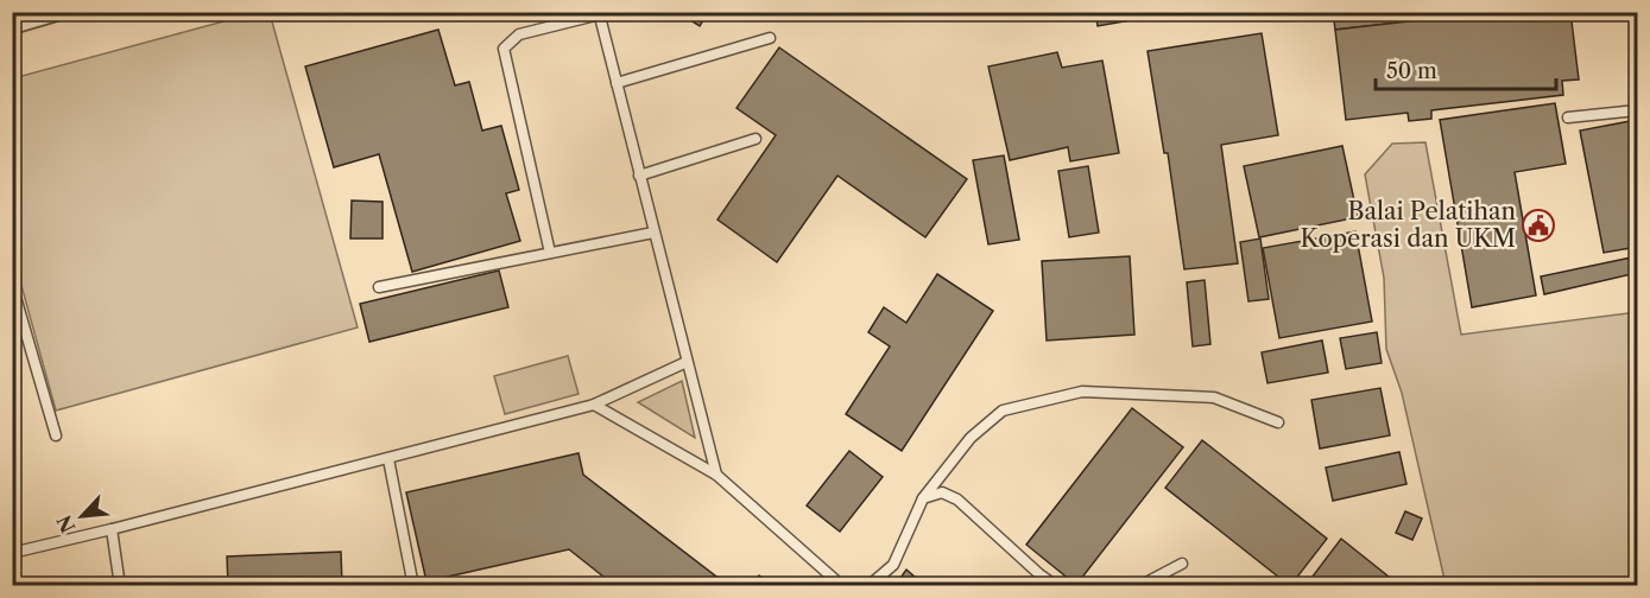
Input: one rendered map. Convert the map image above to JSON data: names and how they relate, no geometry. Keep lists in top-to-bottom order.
{
  "places": {
    "public building": ["Balai Pelatihan Koperasi dan UKM"]
  },
  "scale_bar": "50 m",
  "north": "bottom left"
}
